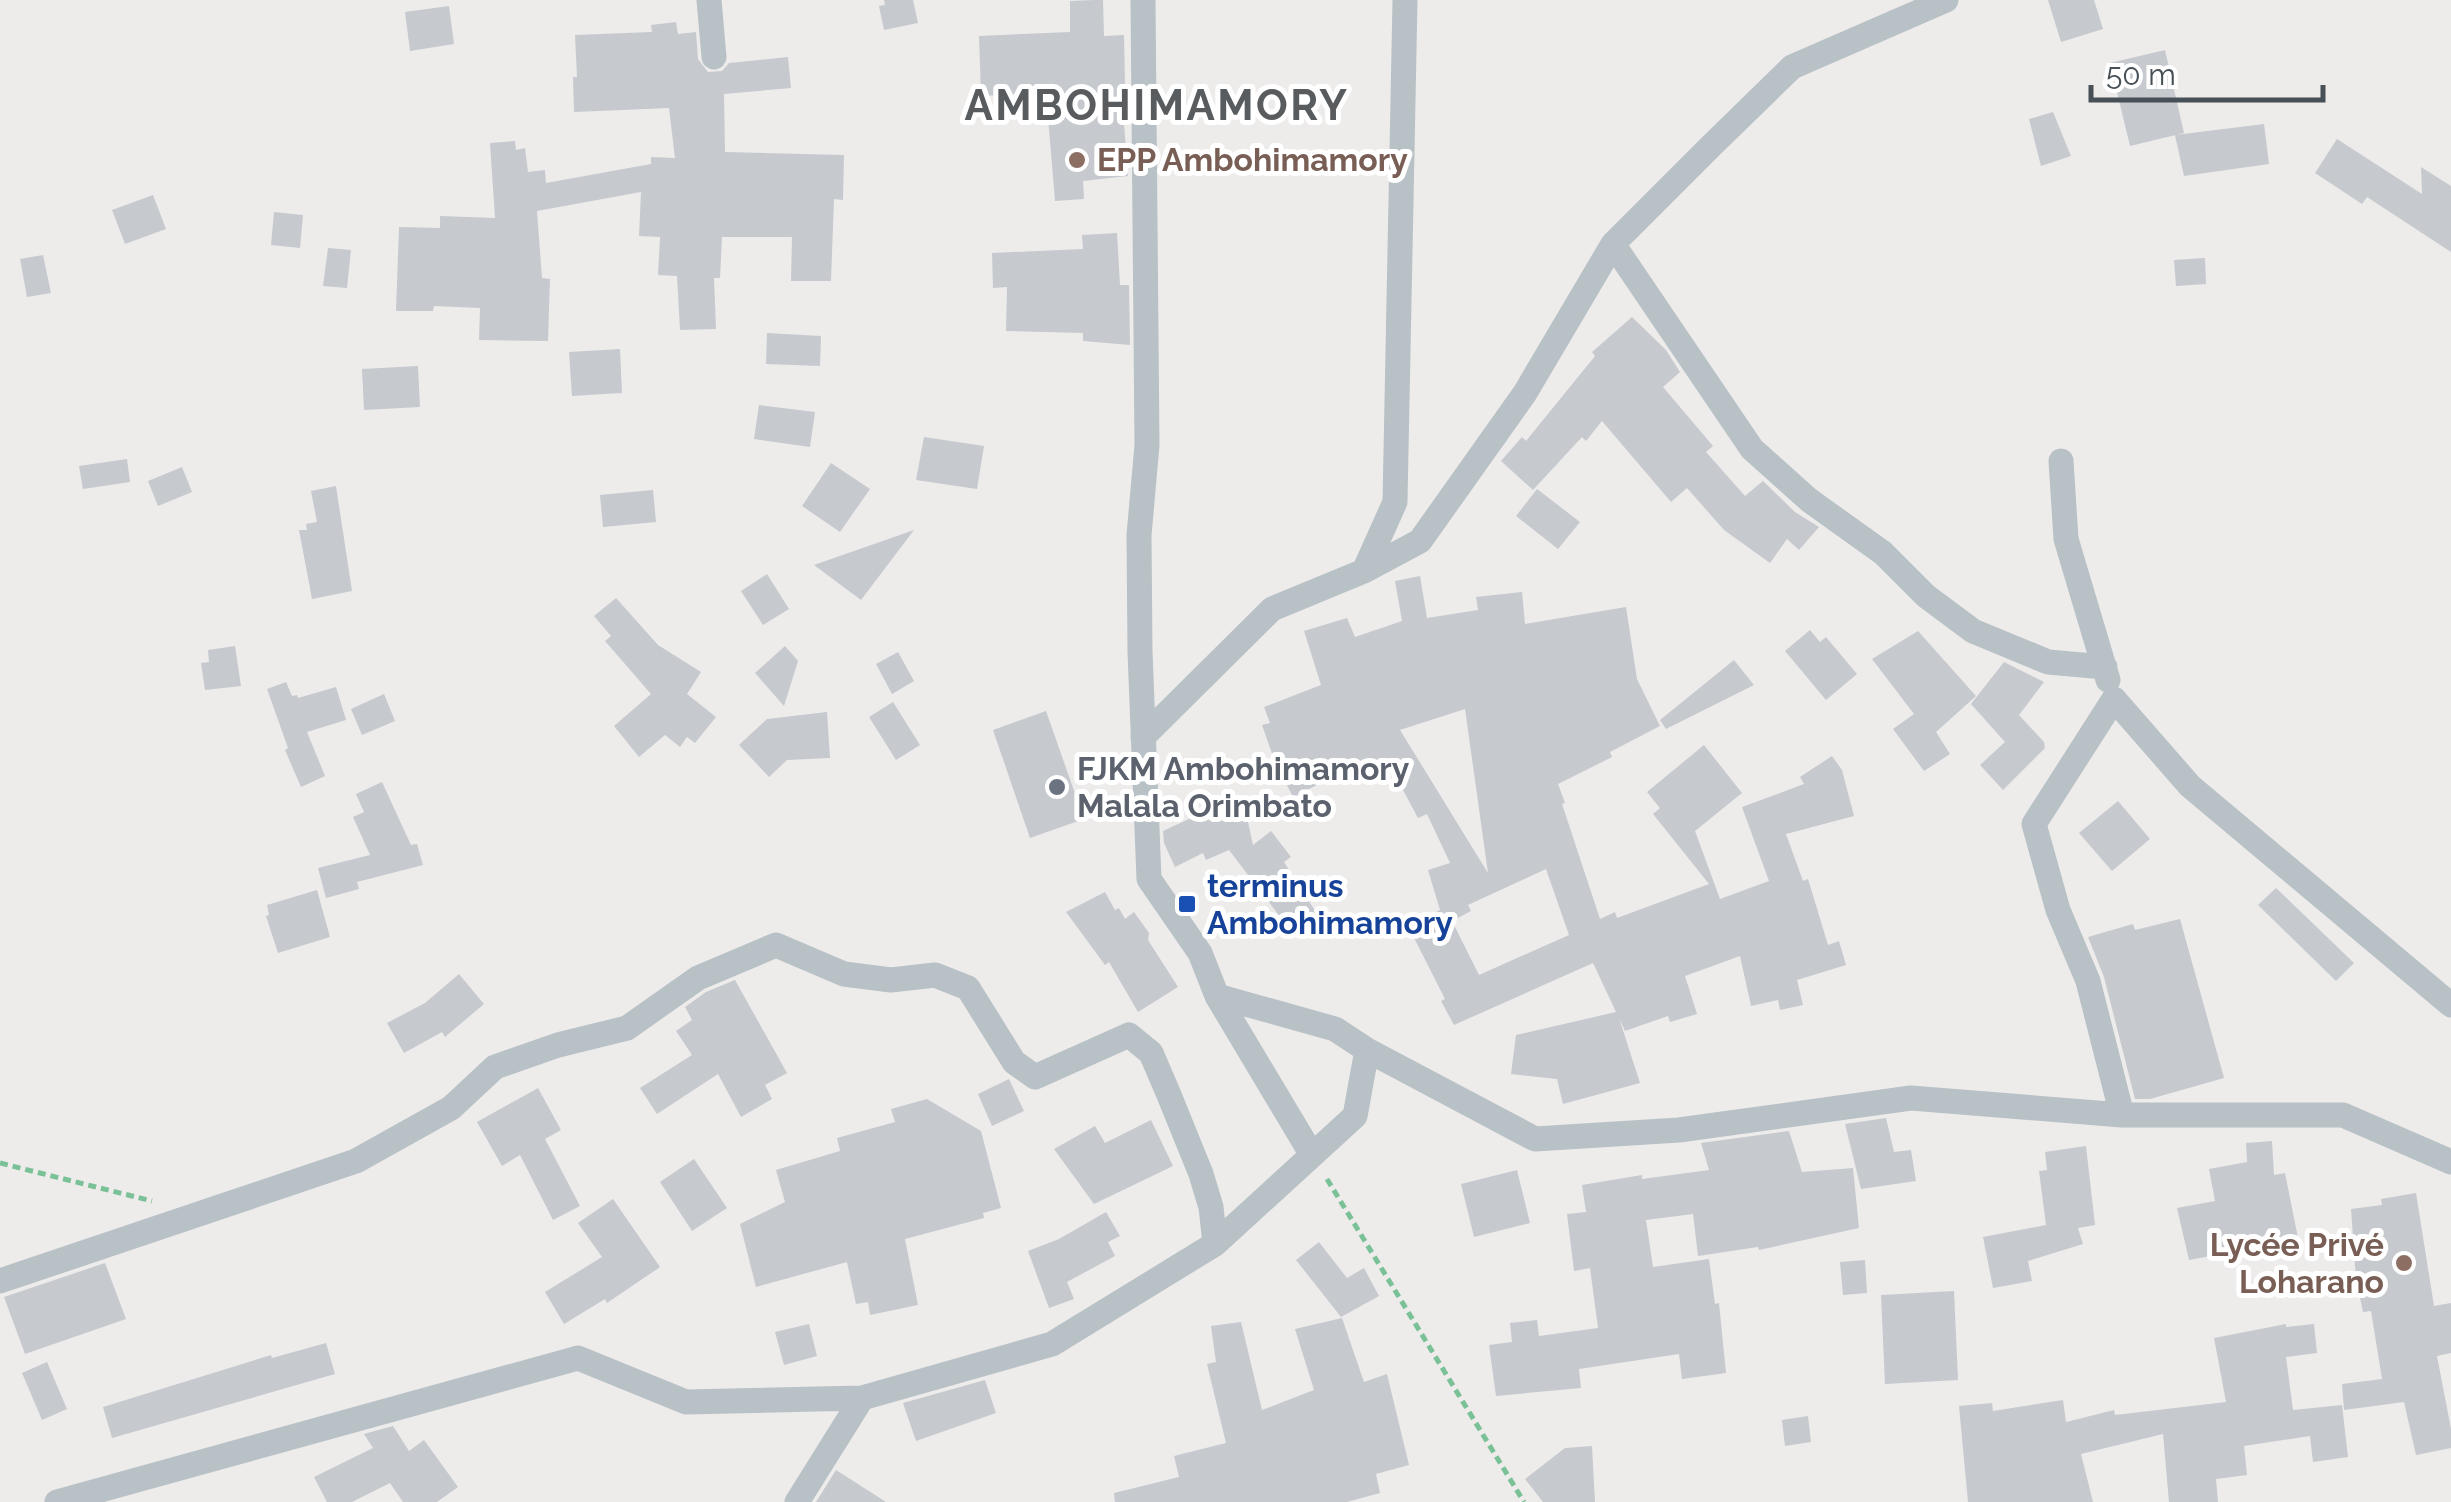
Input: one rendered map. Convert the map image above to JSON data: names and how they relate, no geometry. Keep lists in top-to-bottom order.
{
  "districts": ["AMBOHIMAMORY"],
  "places": {
    "other": ["EPP Ambohimamory", "FJKM Ambohimamory Malala Orimbato", "Lycée Privé Loharano"],
    "transit": ["terminus Ambohimamory"]
  },
  "scale_bar": "50 m"
}
